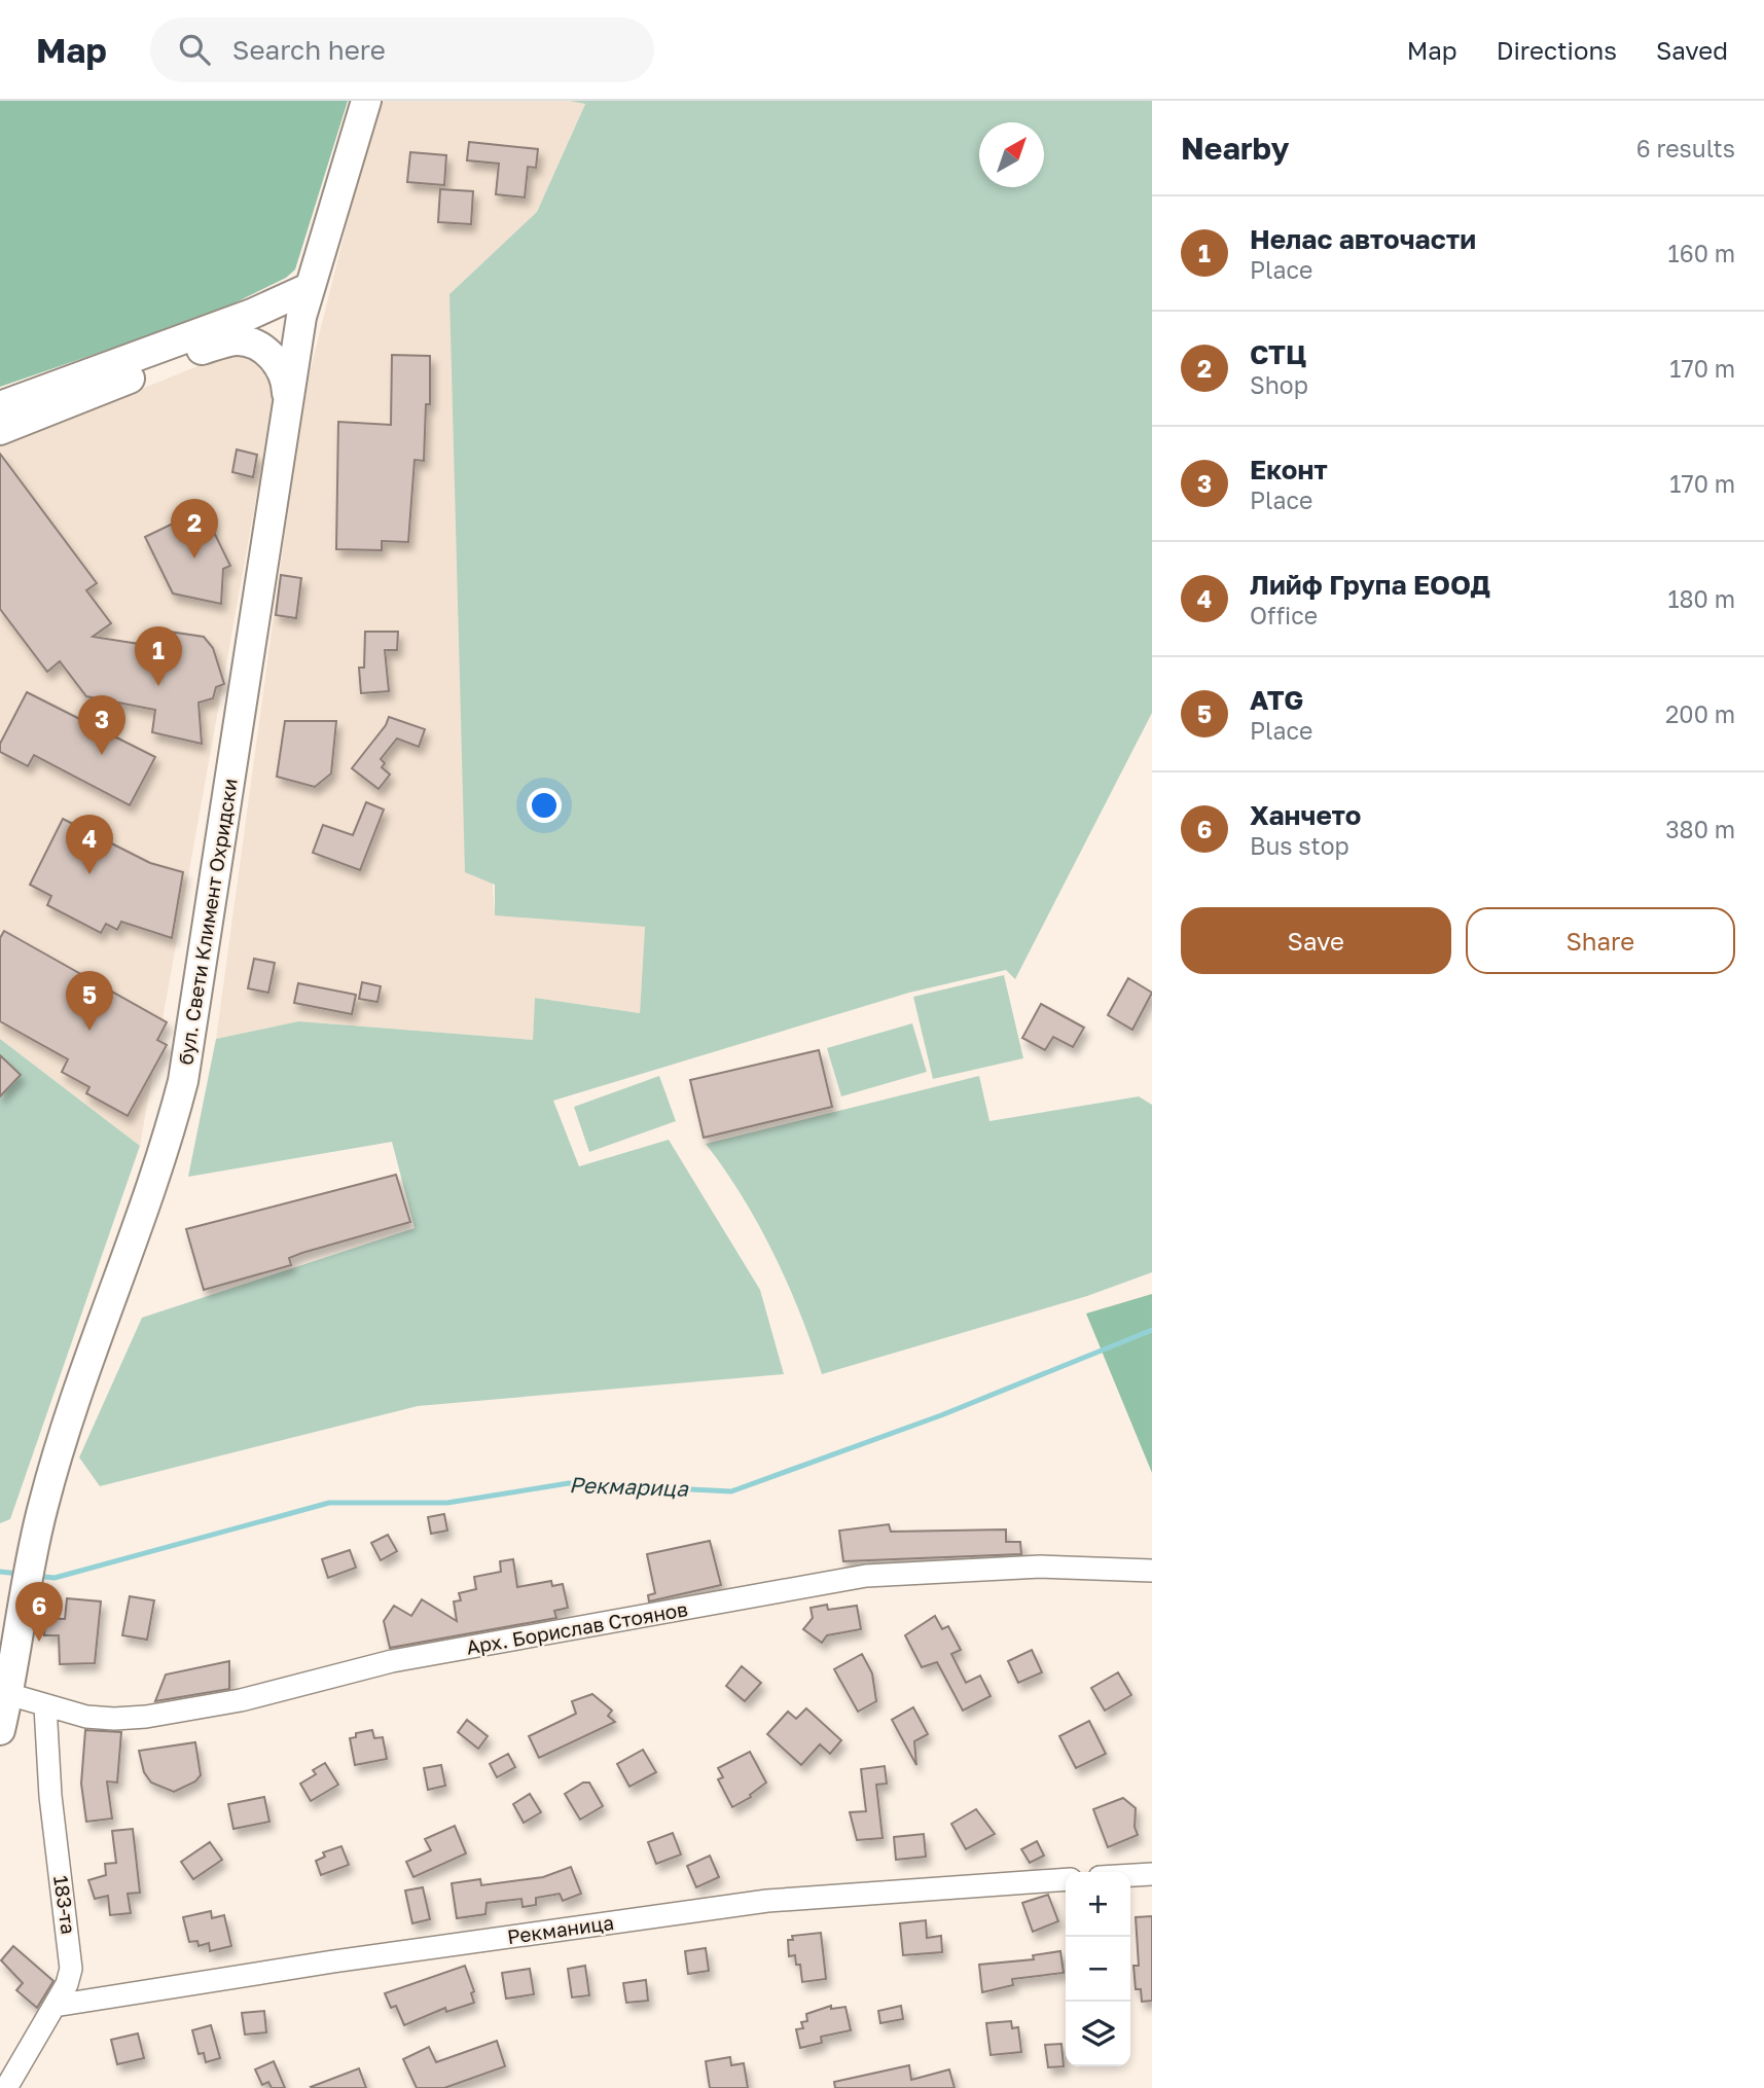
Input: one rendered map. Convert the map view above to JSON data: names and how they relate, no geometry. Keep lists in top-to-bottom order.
{
  "streets": {
    "main road": ["бул. Свети Климент Охридски"],
    "street": ["Арх. Борислав Стоянов", "183-та", "Рекманица"]
  },
  "crossings": [
    ["бул. Свети Климент Охридски", "Арх. Борислав Стоянов"],
    ["Арх. Борислав Стоянов", "183-та"],
    ["183-та", "Рекманица"]
  ],
  "water": ["Рекмарица"],
  "north": "top right",
  "page": {
    "header": "Map",
    "search": "Search here",
    "nav": ["Map", "Directions", "Saved"],
    "heading": ["Nearby", "6 results"],
    "list": [
      {
        "mark": "1",
        "name": "Нелас авточасти",
        "note": "Place",
        "value": "160 m"
      },
      {
        "mark": "2",
        "name": "СТЦ",
        "note": "Shop",
        "value": "170 m"
      },
      {
        "mark": "3",
        "name": "Еконт",
        "note": "Place",
        "value": "170 m"
      },
      {
        "mark": "4",
        "name": "Лийф Група ЕООД",
        "note": "Office",
        "value": "180 m"
      },
      {
        "mark": "5",
        "name": "ATG",
        "note": "Place",
        "value": "200 m"
      },
      {
        "mark": "6",
        "name": "Ханчето",
        "note": "Bus stop",
        "value": "380 m"
      }
    ],
    "pins": [
      "2",
      "1",
      "3",
      "4",
      "5",
      "6"
    ],
    "buttons": ["Save", "Share"],
    "map_buttons": ["+", "−"]
  }
}
